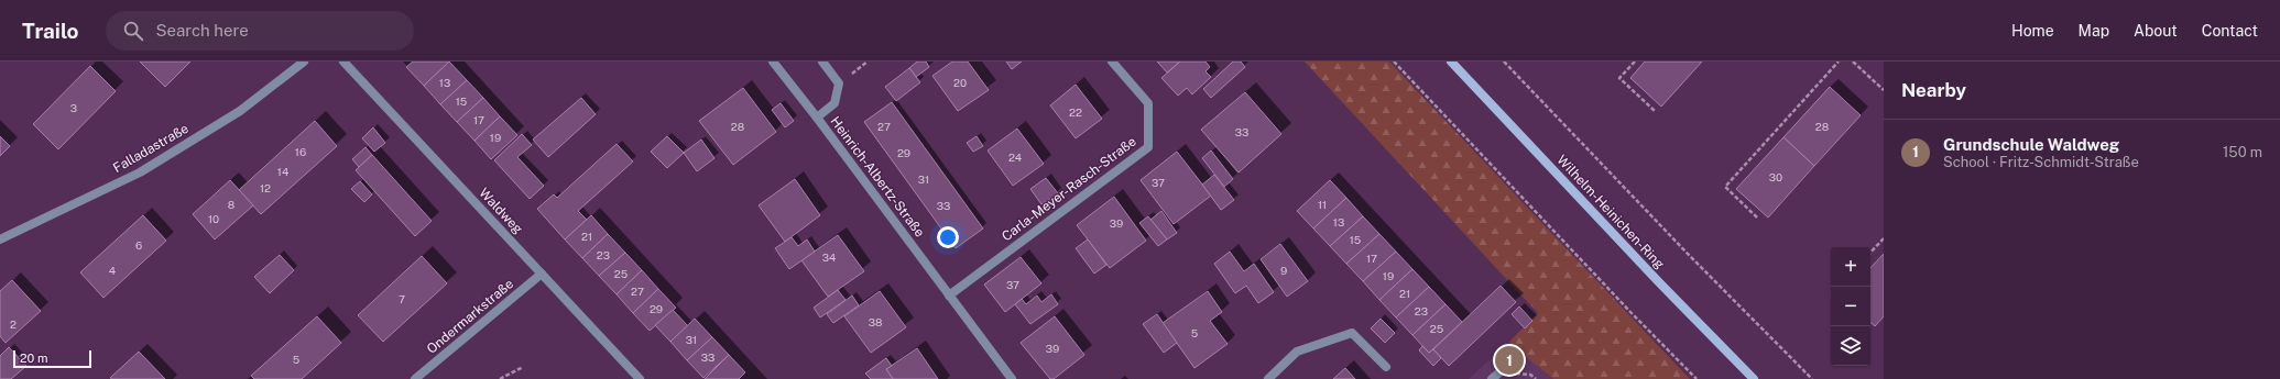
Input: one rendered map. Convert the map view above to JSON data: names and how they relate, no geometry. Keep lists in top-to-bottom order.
{
  "streets": {
    "main road": ["Wilhelm-Heinichen-Ring"],
    "street": [
      "Falladastraße",
      "Heinrich-Albertz-Straße",
      "Carla-Meyer-Rasch-Straße",
      "Waldweg",
      "Ondermarkstraße"
    ]
  },
  "crossings": [
    ["Heinrich-Albertz-Straße", "Carla-Meyer-Rasch-Straße"],
    ["Waldweg", "Ondermarkstraße"]
  ],
  "house_numbers": [
    "13",
    "20",
    "15",
    "3",
    "22",
    "17",
    "28",
    "27",
    "28",
    "33",
    "19",
    "16",
    "29",
    "24",
    "14",
    "30",
    "31",
    "37",
    "12",
    "8",
    "11",
    "33",
    "10",
    "13",
    "39",
    "21",
    "15",
    "6",
    "23",
    "34",
    "17",
    "4",
    "9",
    "25",
    "19",
    "37",
    "27",
    "21",
    "7",
    "29",
    "23",
    "38",
    "2",
    "25",
    "5",
    "31",
    "39",
    "33",
    "5"
  ],
  "scale_bar": "20 m",
  "page": {
    "header": "Trailo",
    "search": "Search here",
    "nav": [
      "Home",
      "Map",
      "About",
      "Contact"
    ],
    "heading": "Nearby",
    "list": [
      {
        "mark": "1",
        "name": "Grundschule Waldweg",
        "note": "School · Fritz-Schmidt-Straße",
        "value": "150 m"
      }
    ],
    "map_buttons": ["+", "−"],
    "pins": "1",
    "scale": "20 m"
  }
}
